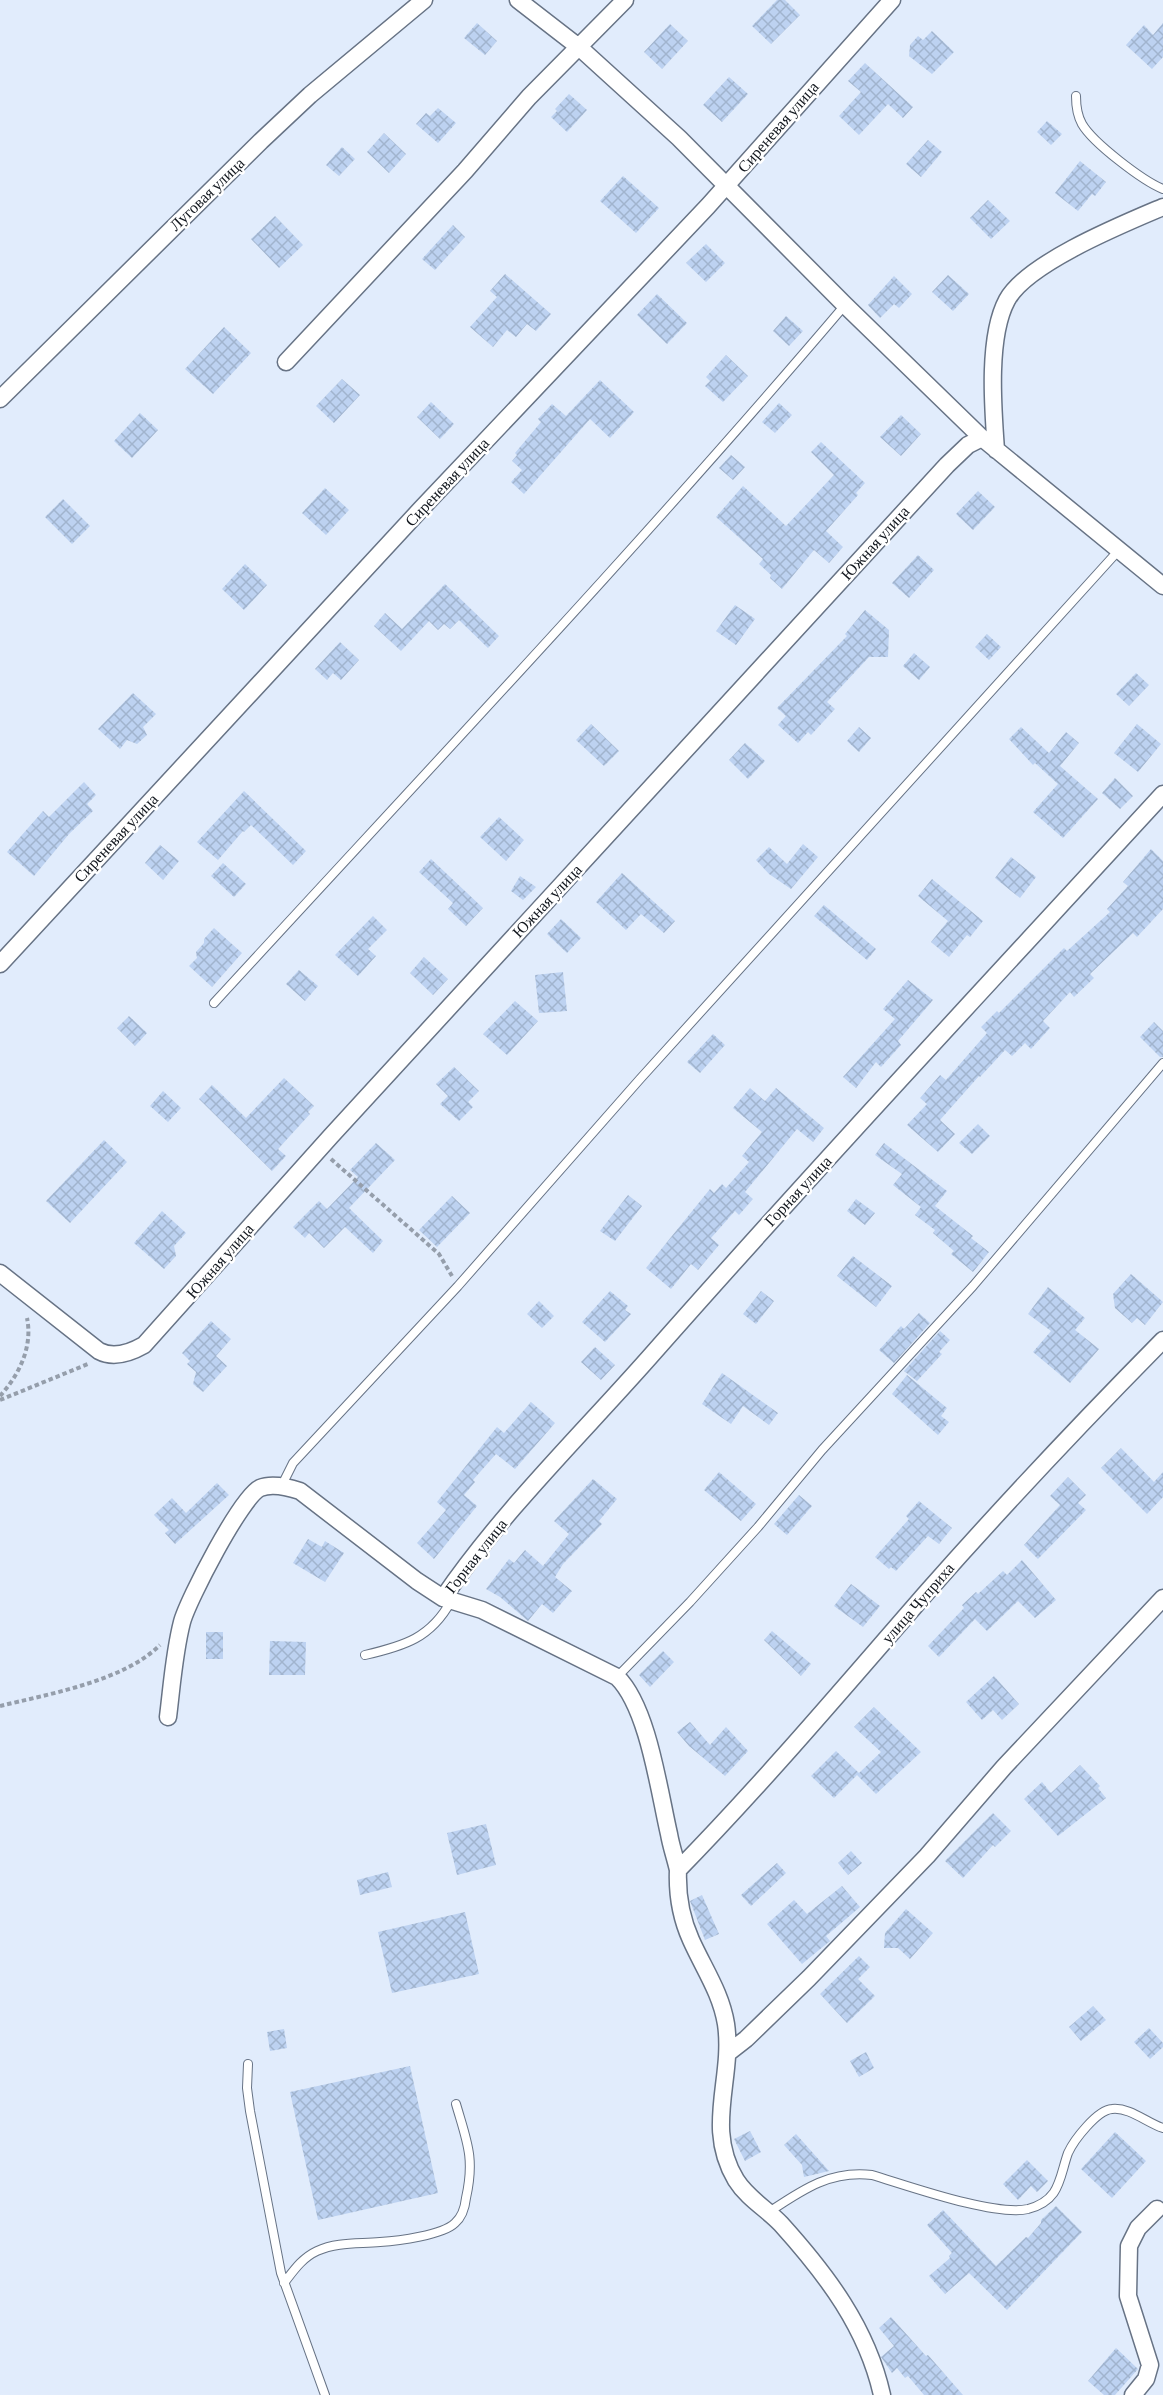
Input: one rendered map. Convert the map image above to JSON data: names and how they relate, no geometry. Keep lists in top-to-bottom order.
{
  "streets": {
    "street": [
      "Сиреневая улица",
      "Луговая улица",
      "Южная улица",
      "Горная улица",
      "улица Чуприха"
    ]
  }
}
